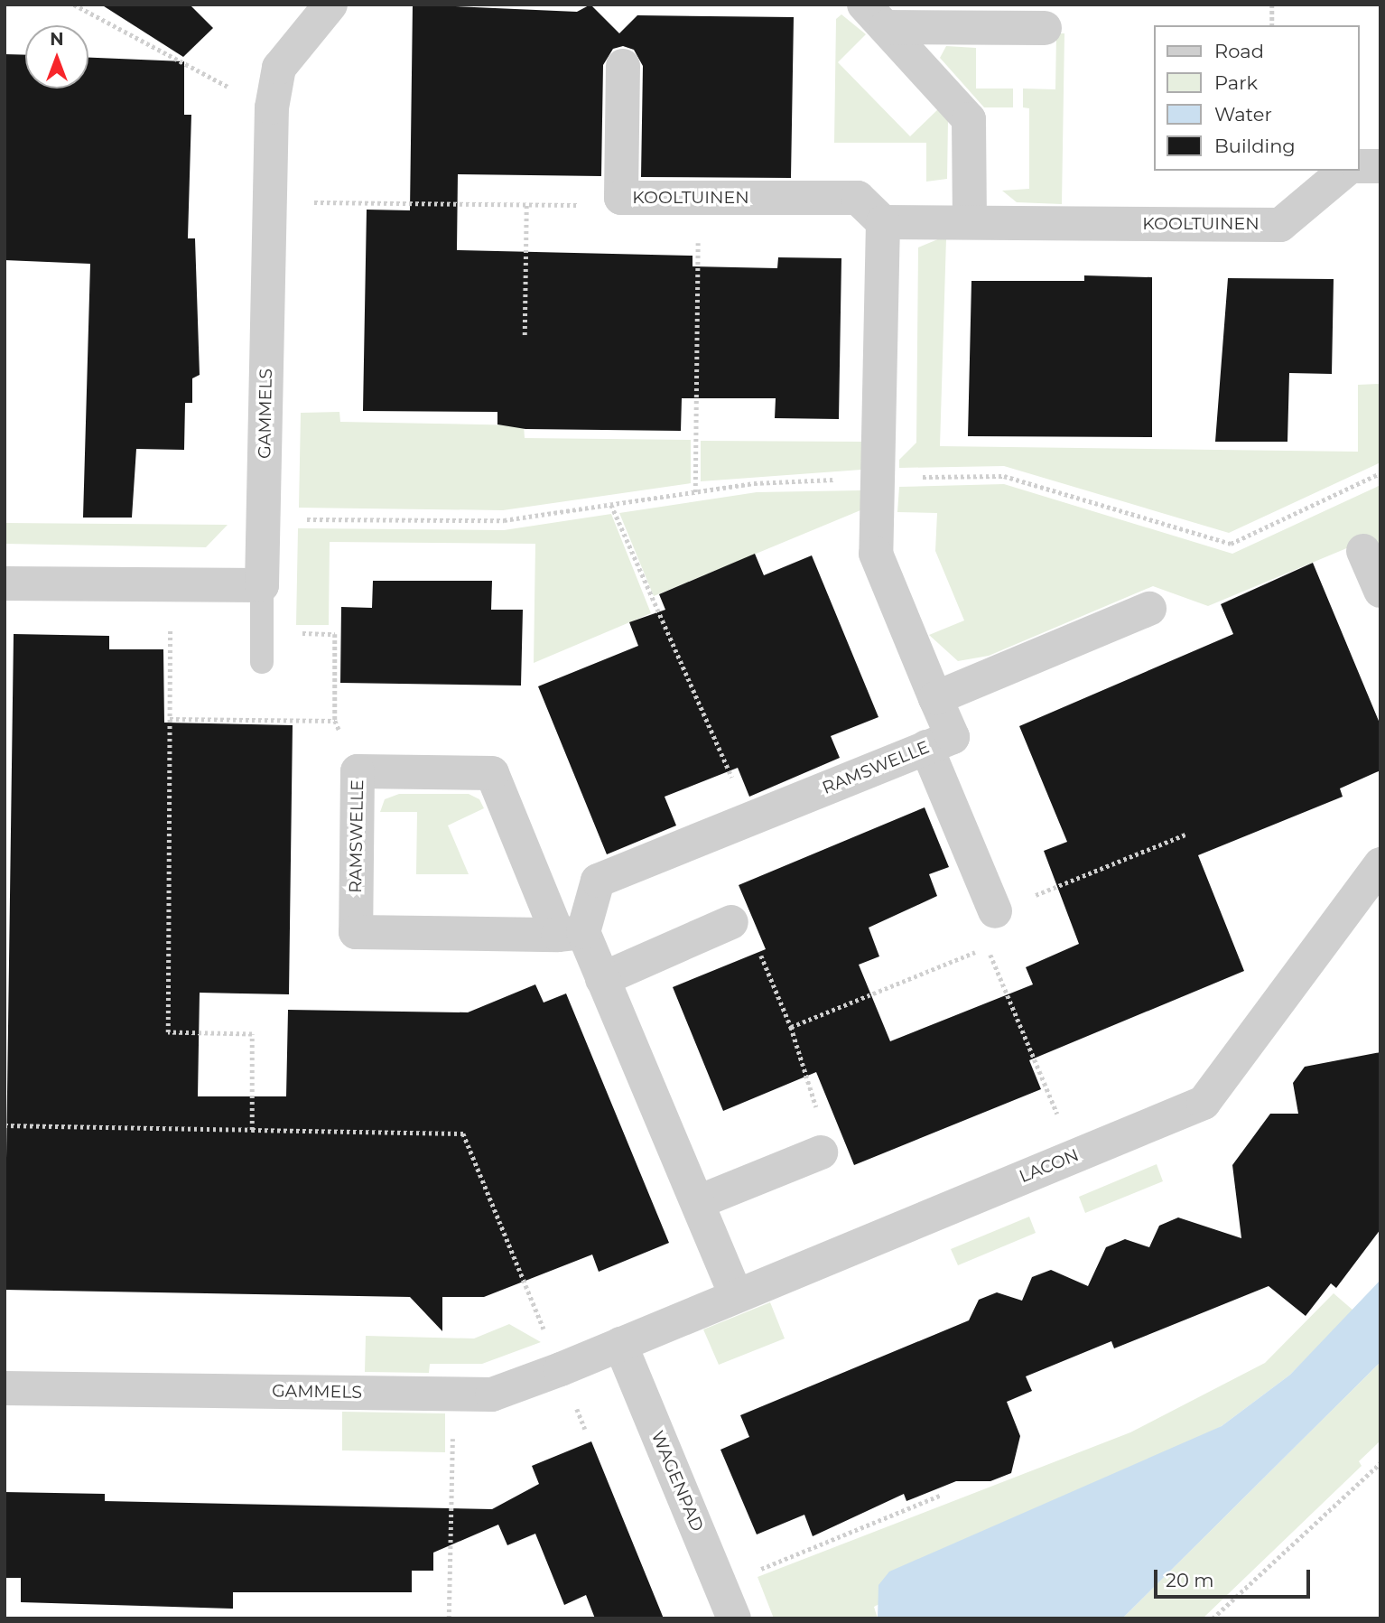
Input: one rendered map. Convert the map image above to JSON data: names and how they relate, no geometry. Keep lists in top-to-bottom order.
{
  "streets": {
    "street": [
      "KOOLTUINEN",
      "GAMMELS",
      "RAMSWELLE",
      "LACON",
      "WAGENPAD"
    ]
  },
  "crossings": [
    ["GAMMELS", "LACON"],
    ["GAMMELS", "WAGENPAD"],
    ["RAMSWELLE", "LACON"],
    ["LACON", "WAGENPAD"]
  ],
  "legend": [
    "Road",
    "Park",
    "Water",
    "Building"
  ],
  "scale_bar": "20 m",
  "north": "top"
}
